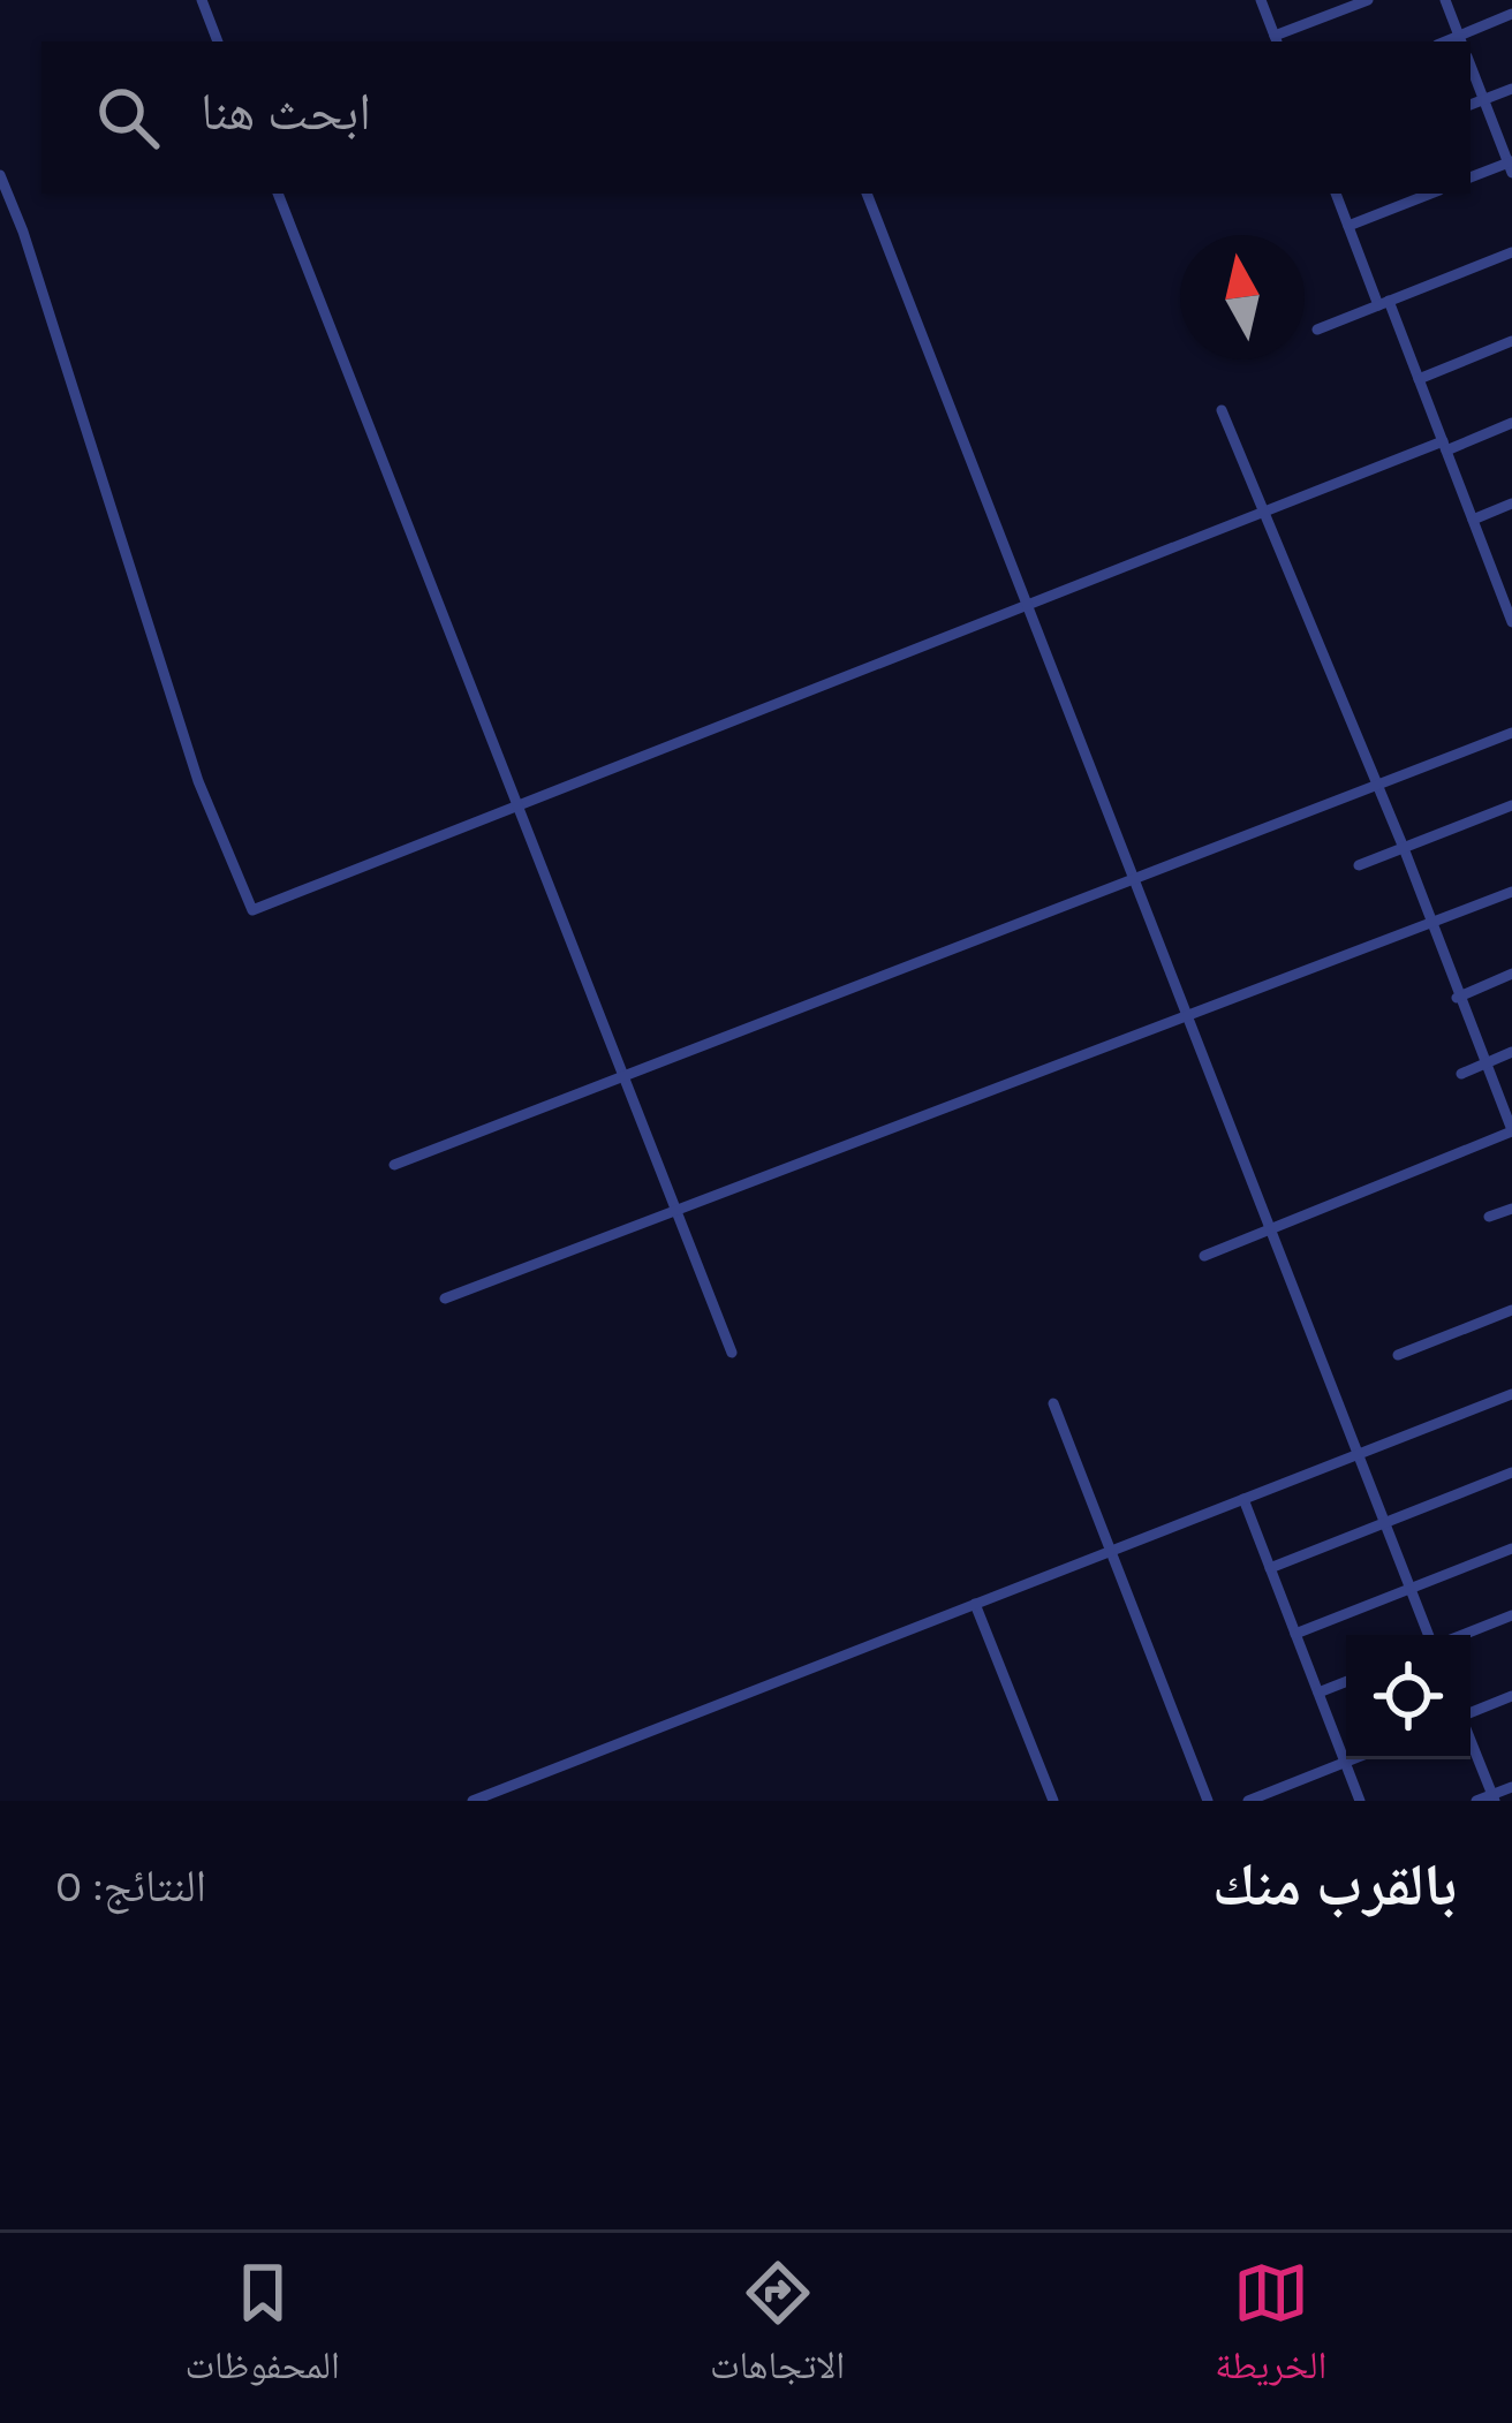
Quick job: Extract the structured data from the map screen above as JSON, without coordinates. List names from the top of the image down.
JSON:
{
  "north": "top",
  "page": {
    "search": "ابحث هنا",
    "heading": ["بالقرب منك", "النتائج: 0"],
    "nav": ["الخريطة", "الاتجاهات", "المحفوظات"]
  }
}
